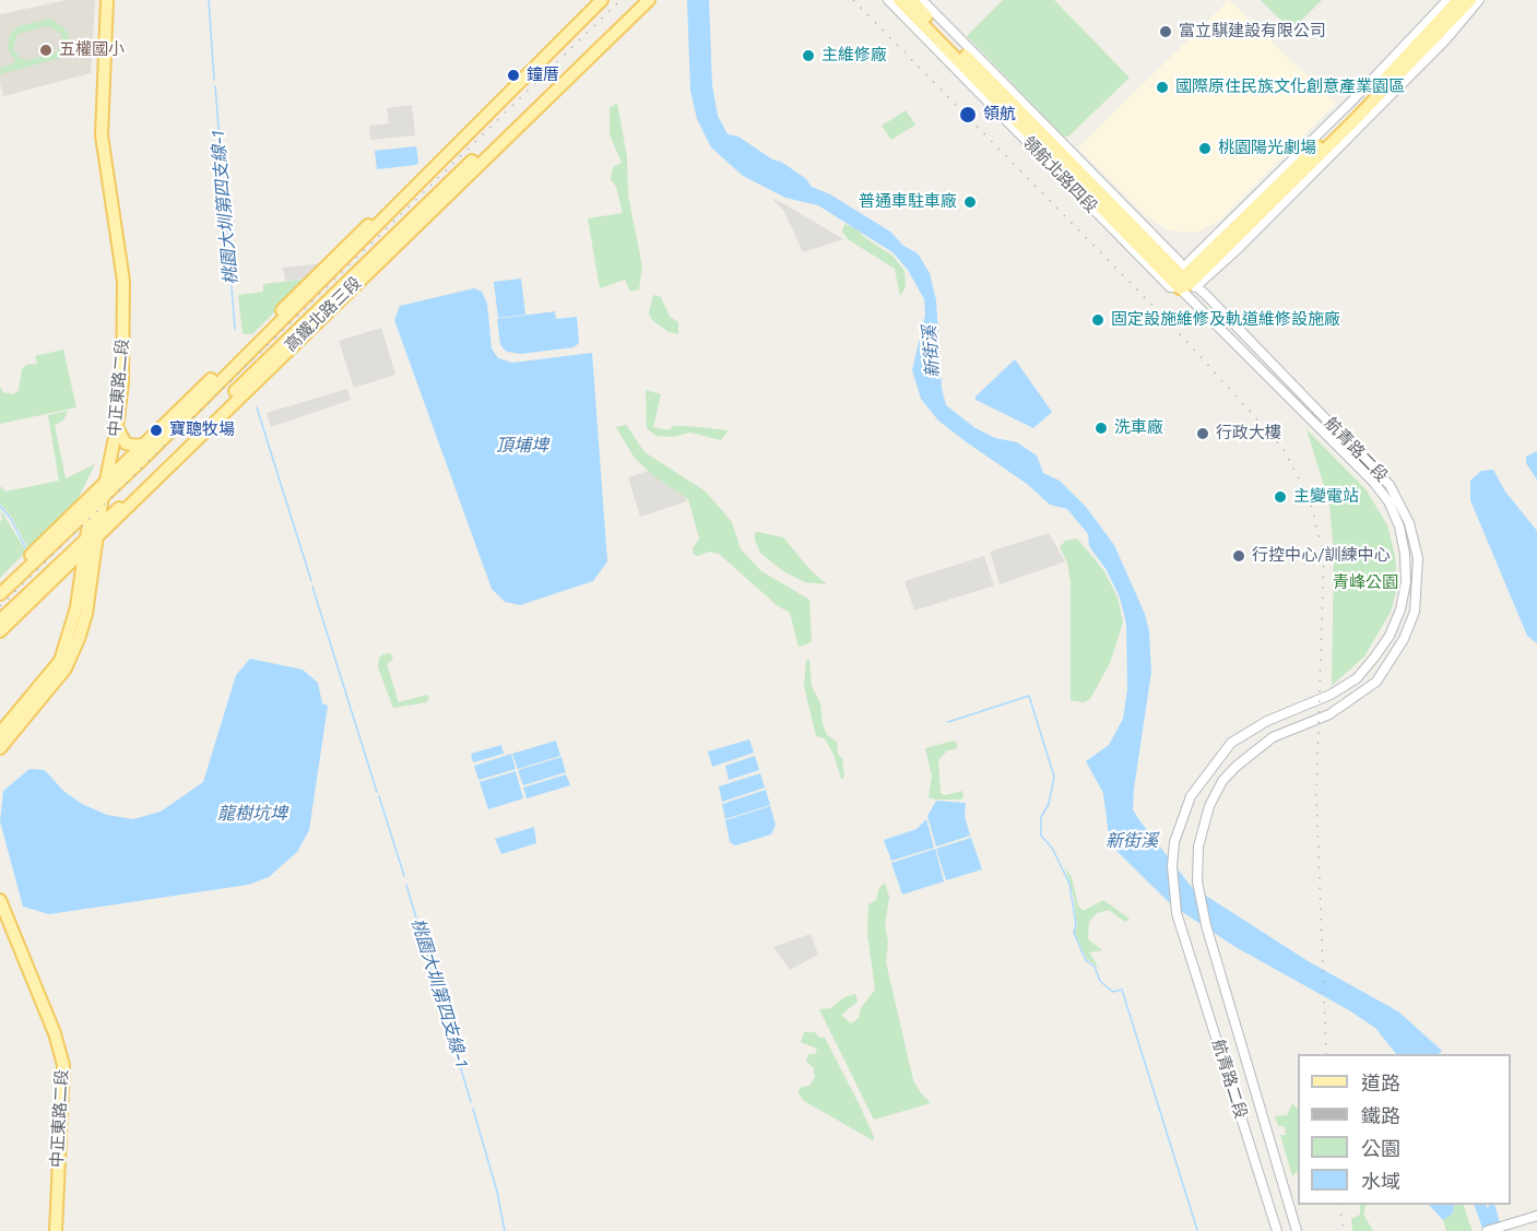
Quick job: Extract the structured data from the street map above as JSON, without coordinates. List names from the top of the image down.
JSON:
{
  "streets": {
    "main road": ["領航北路四段", "高鐵北路三段", "中正東路二段"],
    "street": ["航青路二段"]
  },
  "crossings": [
    ["領航北路四段", "航青路二段"],
    ["高鐵北路三段", "中正東路二段"]
  ],
  "water": [
    "桃園大圳第四支線-1",
    "新街溪",
    "頂埔埤",
    "龍樹坑埤"
  ],
  "parks": ["青峰公園"],
  "places": [
    "富立騏建設有限公司",
    "五權國小",
    "主維修廠",
    "鐘厝",
    "國際原住民族文化創意產業園區",
    "領航",
    "桃園陽光劇場",
    "普通車駐車廠",
    "固定設施維修及軌道維修設施廠",
    "洗車廠",
    "寶聰牧場",
    "行政大樓",
    "主變電站",
    "行控中心/訓練中心"
  ],
  "legend": [
    "道路",
    "鐵路",
    "公園",
    "水域"
  ]
}
